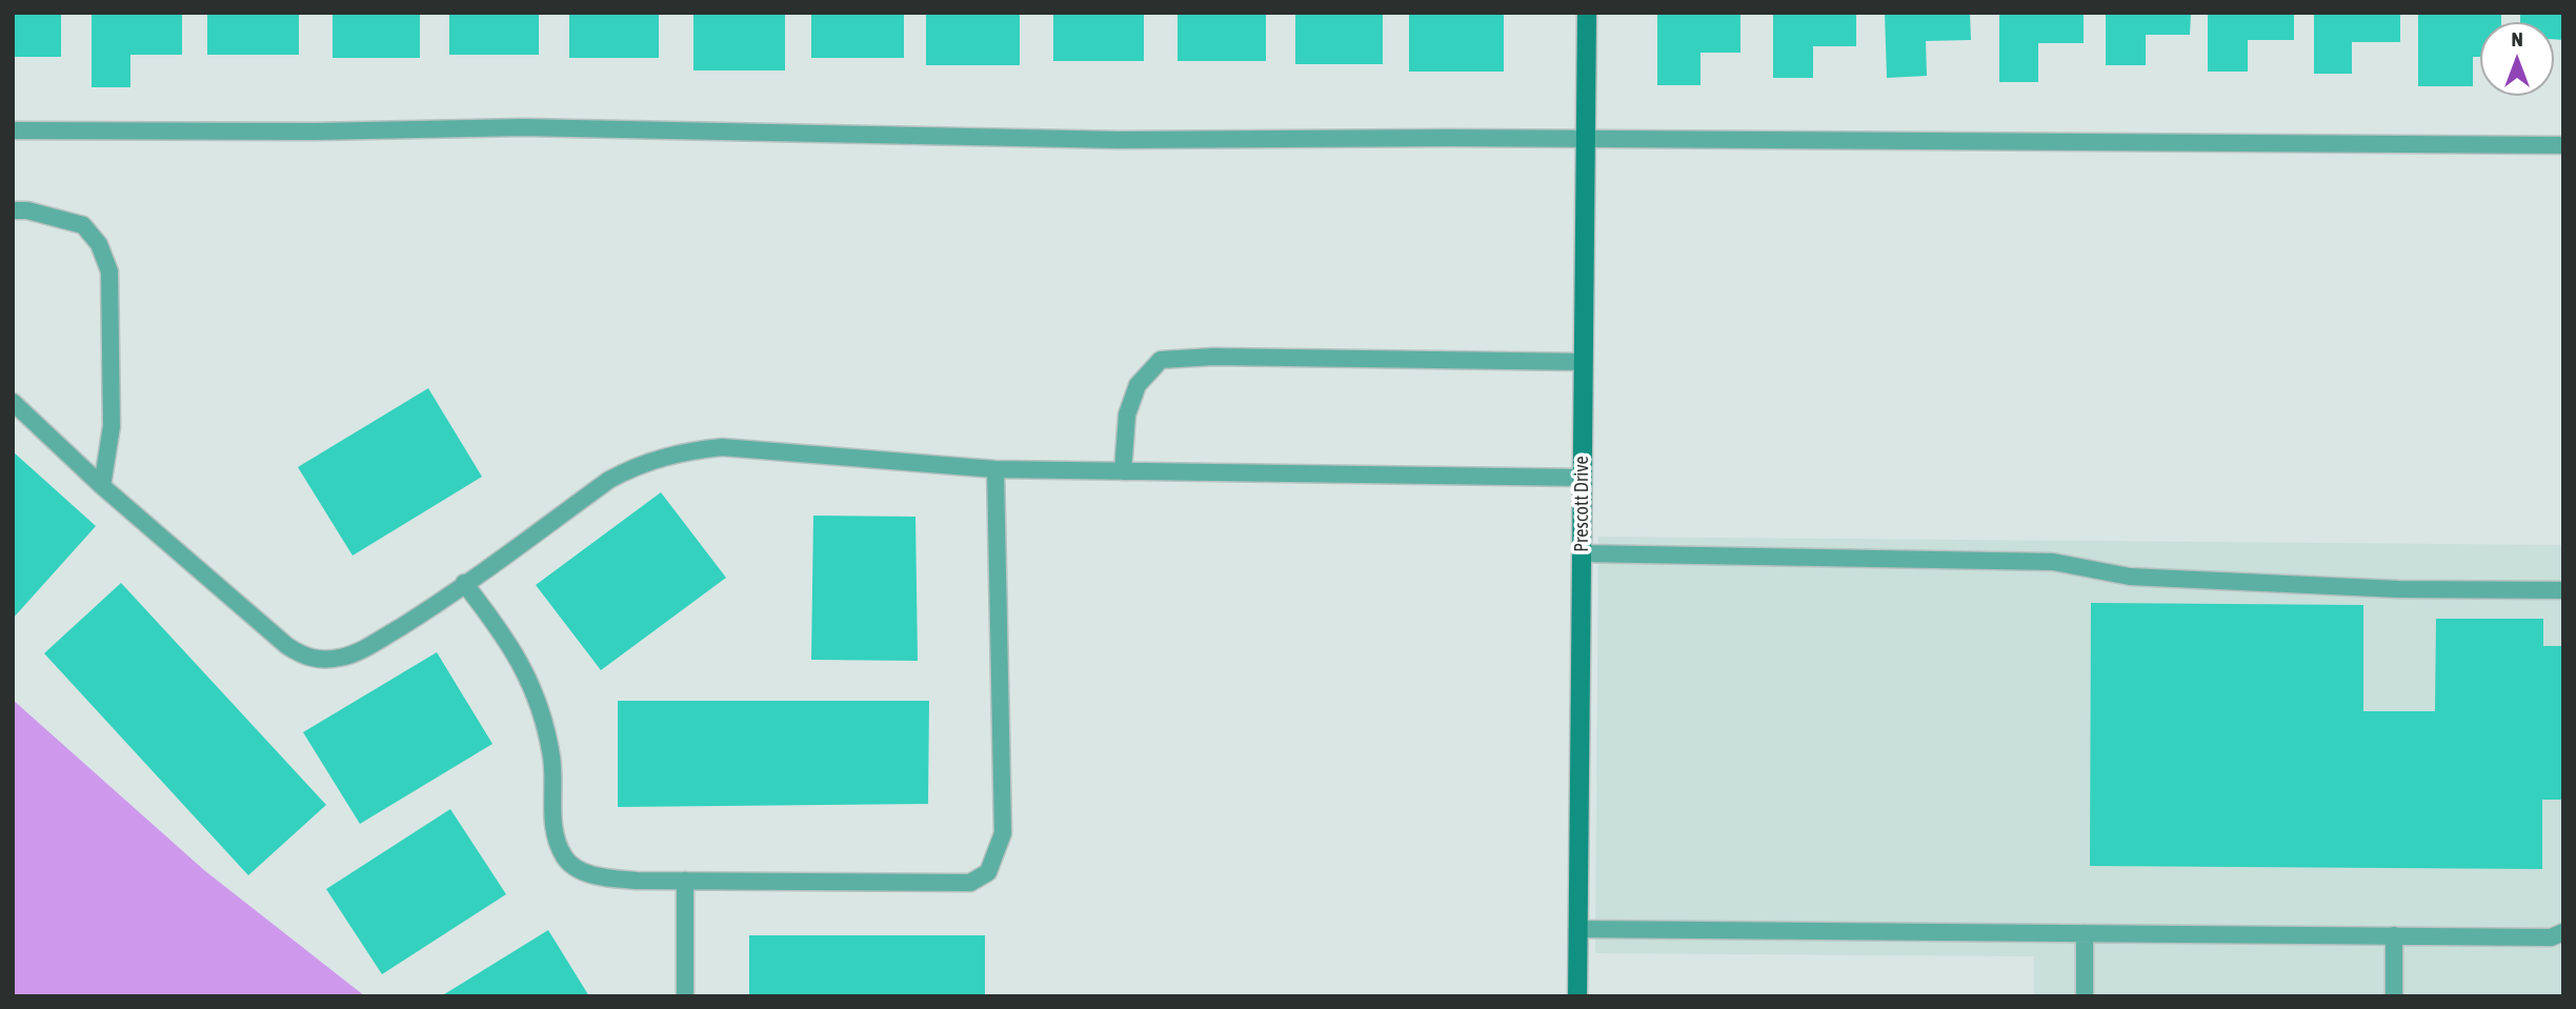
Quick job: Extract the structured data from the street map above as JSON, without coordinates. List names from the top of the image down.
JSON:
{
  "streets": {
    "street": ["Prescott Drive"]
  },
  "north": "top"
}
